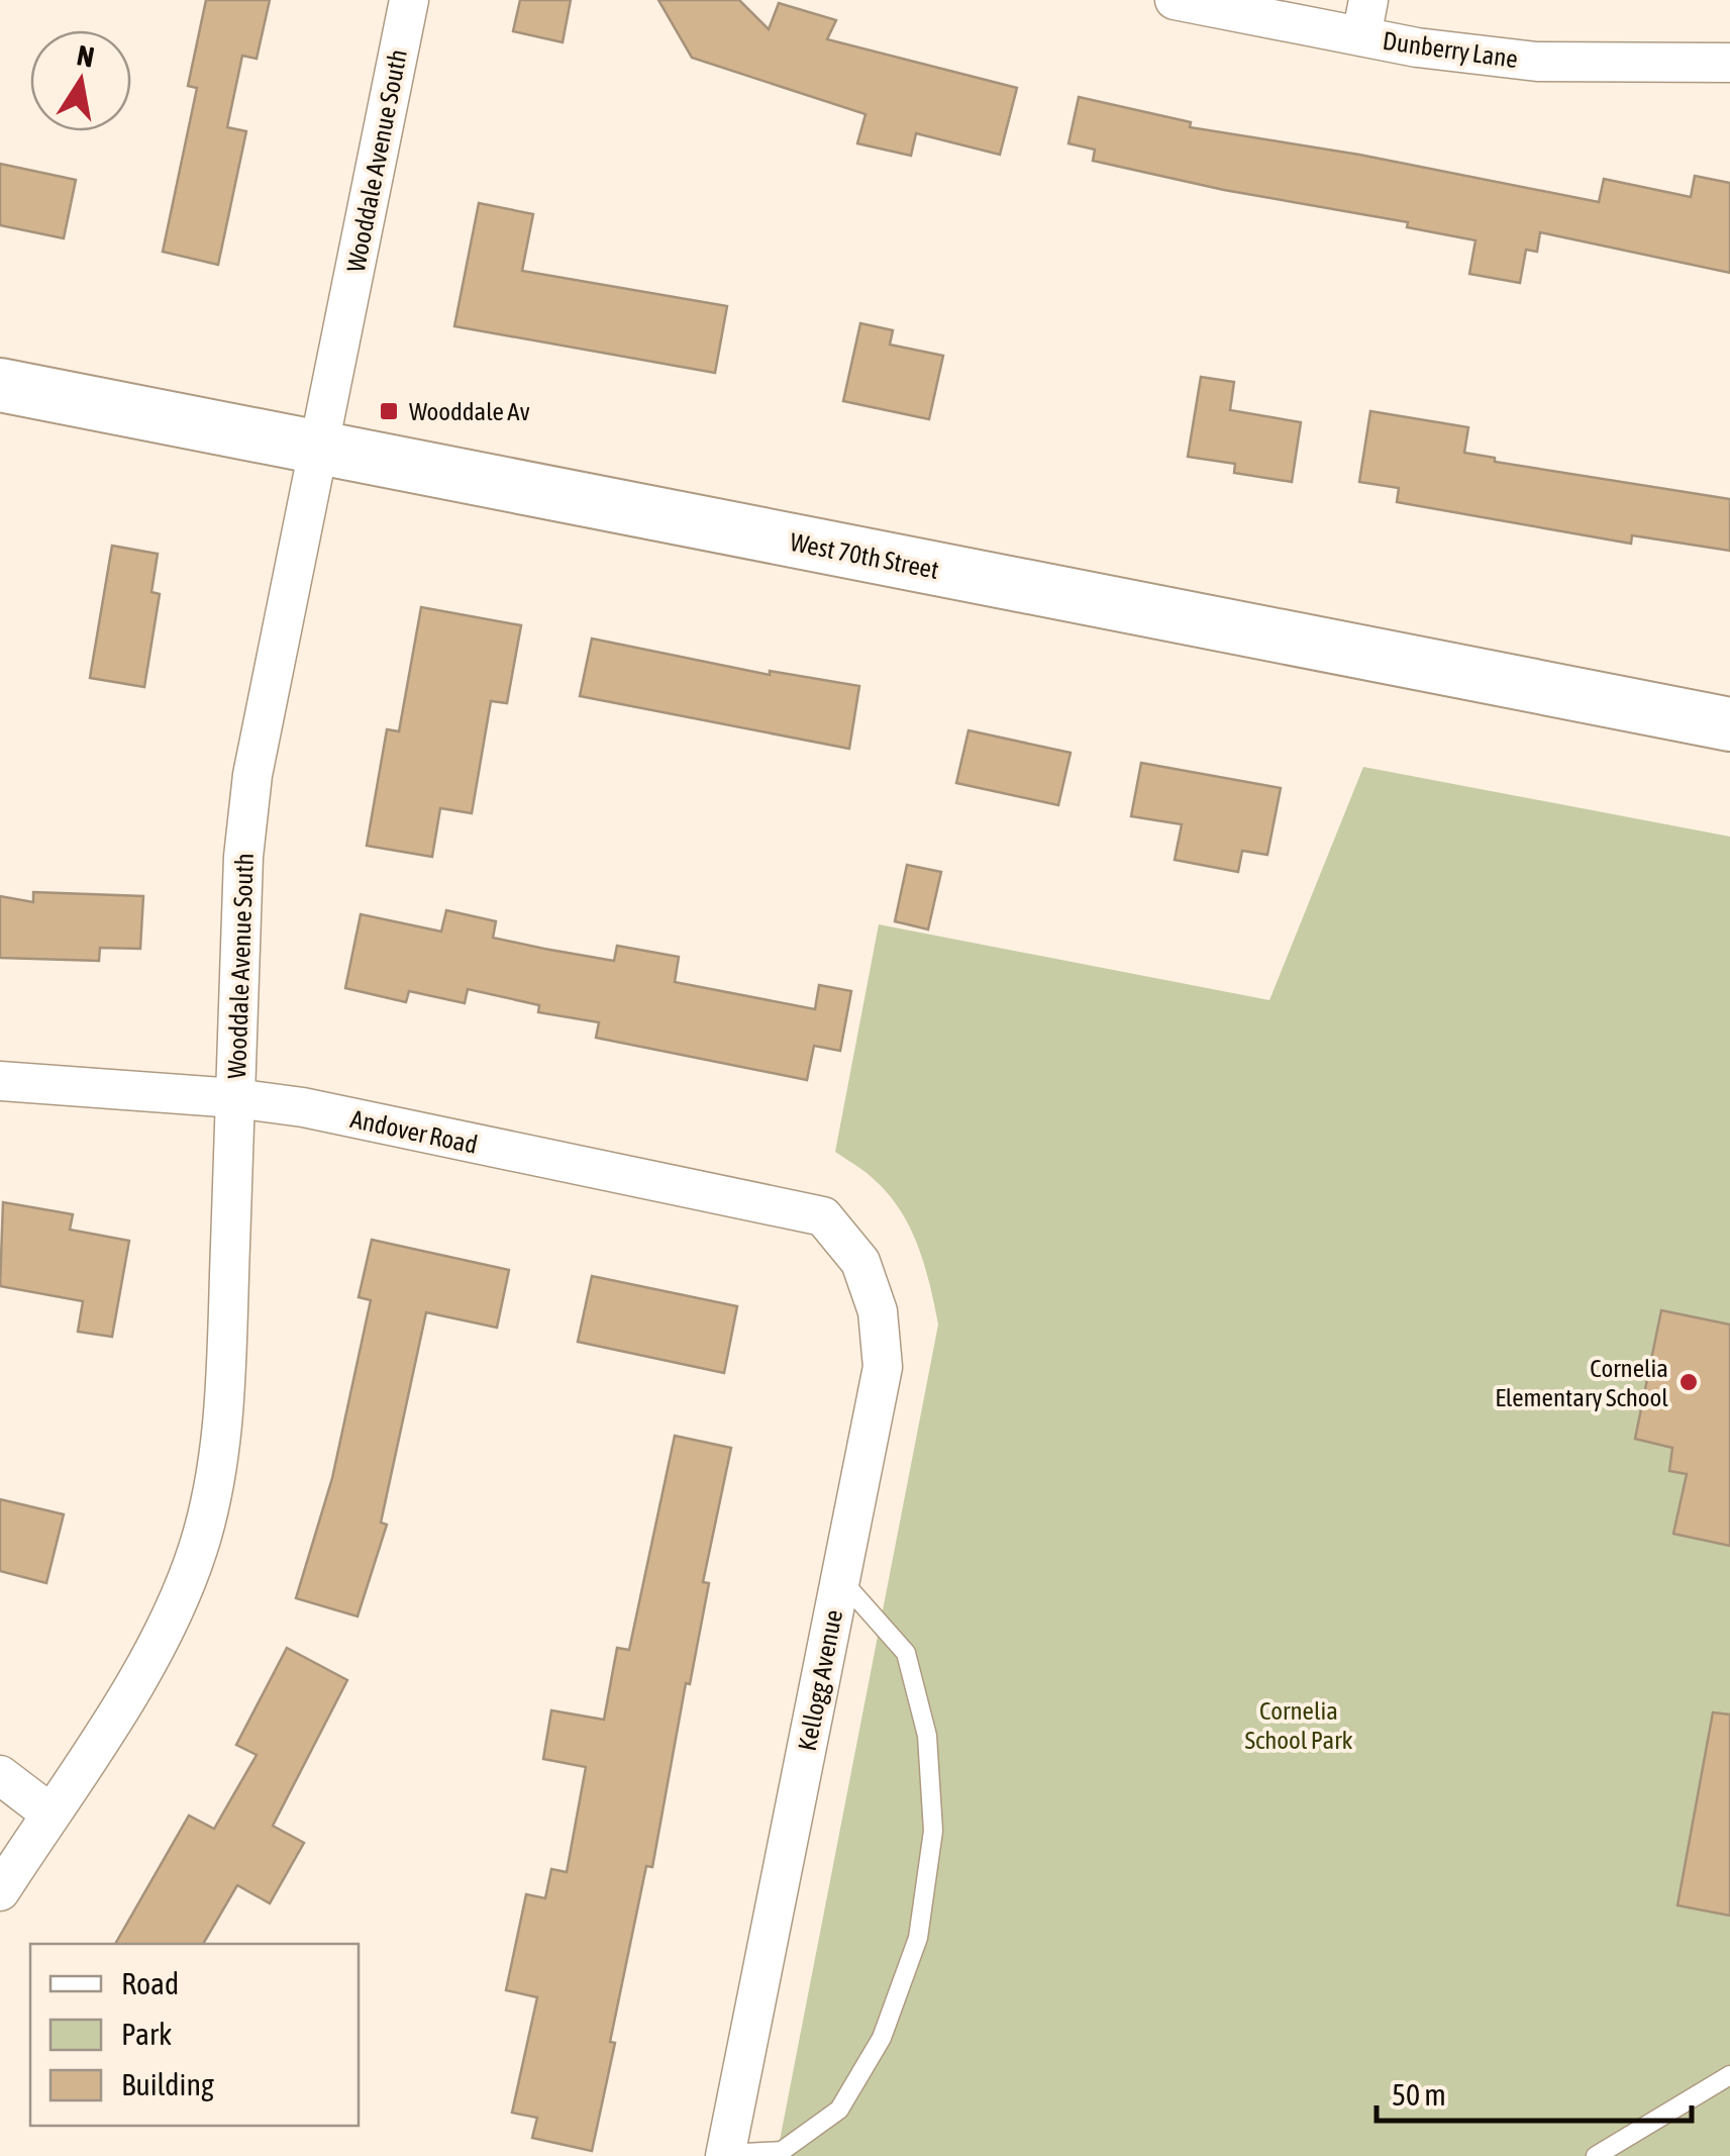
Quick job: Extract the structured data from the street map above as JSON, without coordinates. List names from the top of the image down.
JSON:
{
  "streets": {
    "street": [
      "Dunberry Lane",
      "Wooddale Avenue South",
      "West 70th Street",
      "Andover Road",
      "Kellogg Avenue"
    ]
  },
  "crossings": [
    ["Wooddale Avenue South", "West 70th Street"],
    ["Wooddale Avenue South", "Andover Road"],
    ["Andover Road", "Kellogg Avenue"]
  ],
  "parks": ["Cornelia School Park"],
  "places": {
    "transit": ["Wooddale Av"],
    "other": ["Cornelia Elementary School"]
  },
  "legend": ["Road", "Park", "Building"],
  "scale_bar": "50 m",
  "north": "top"
}
